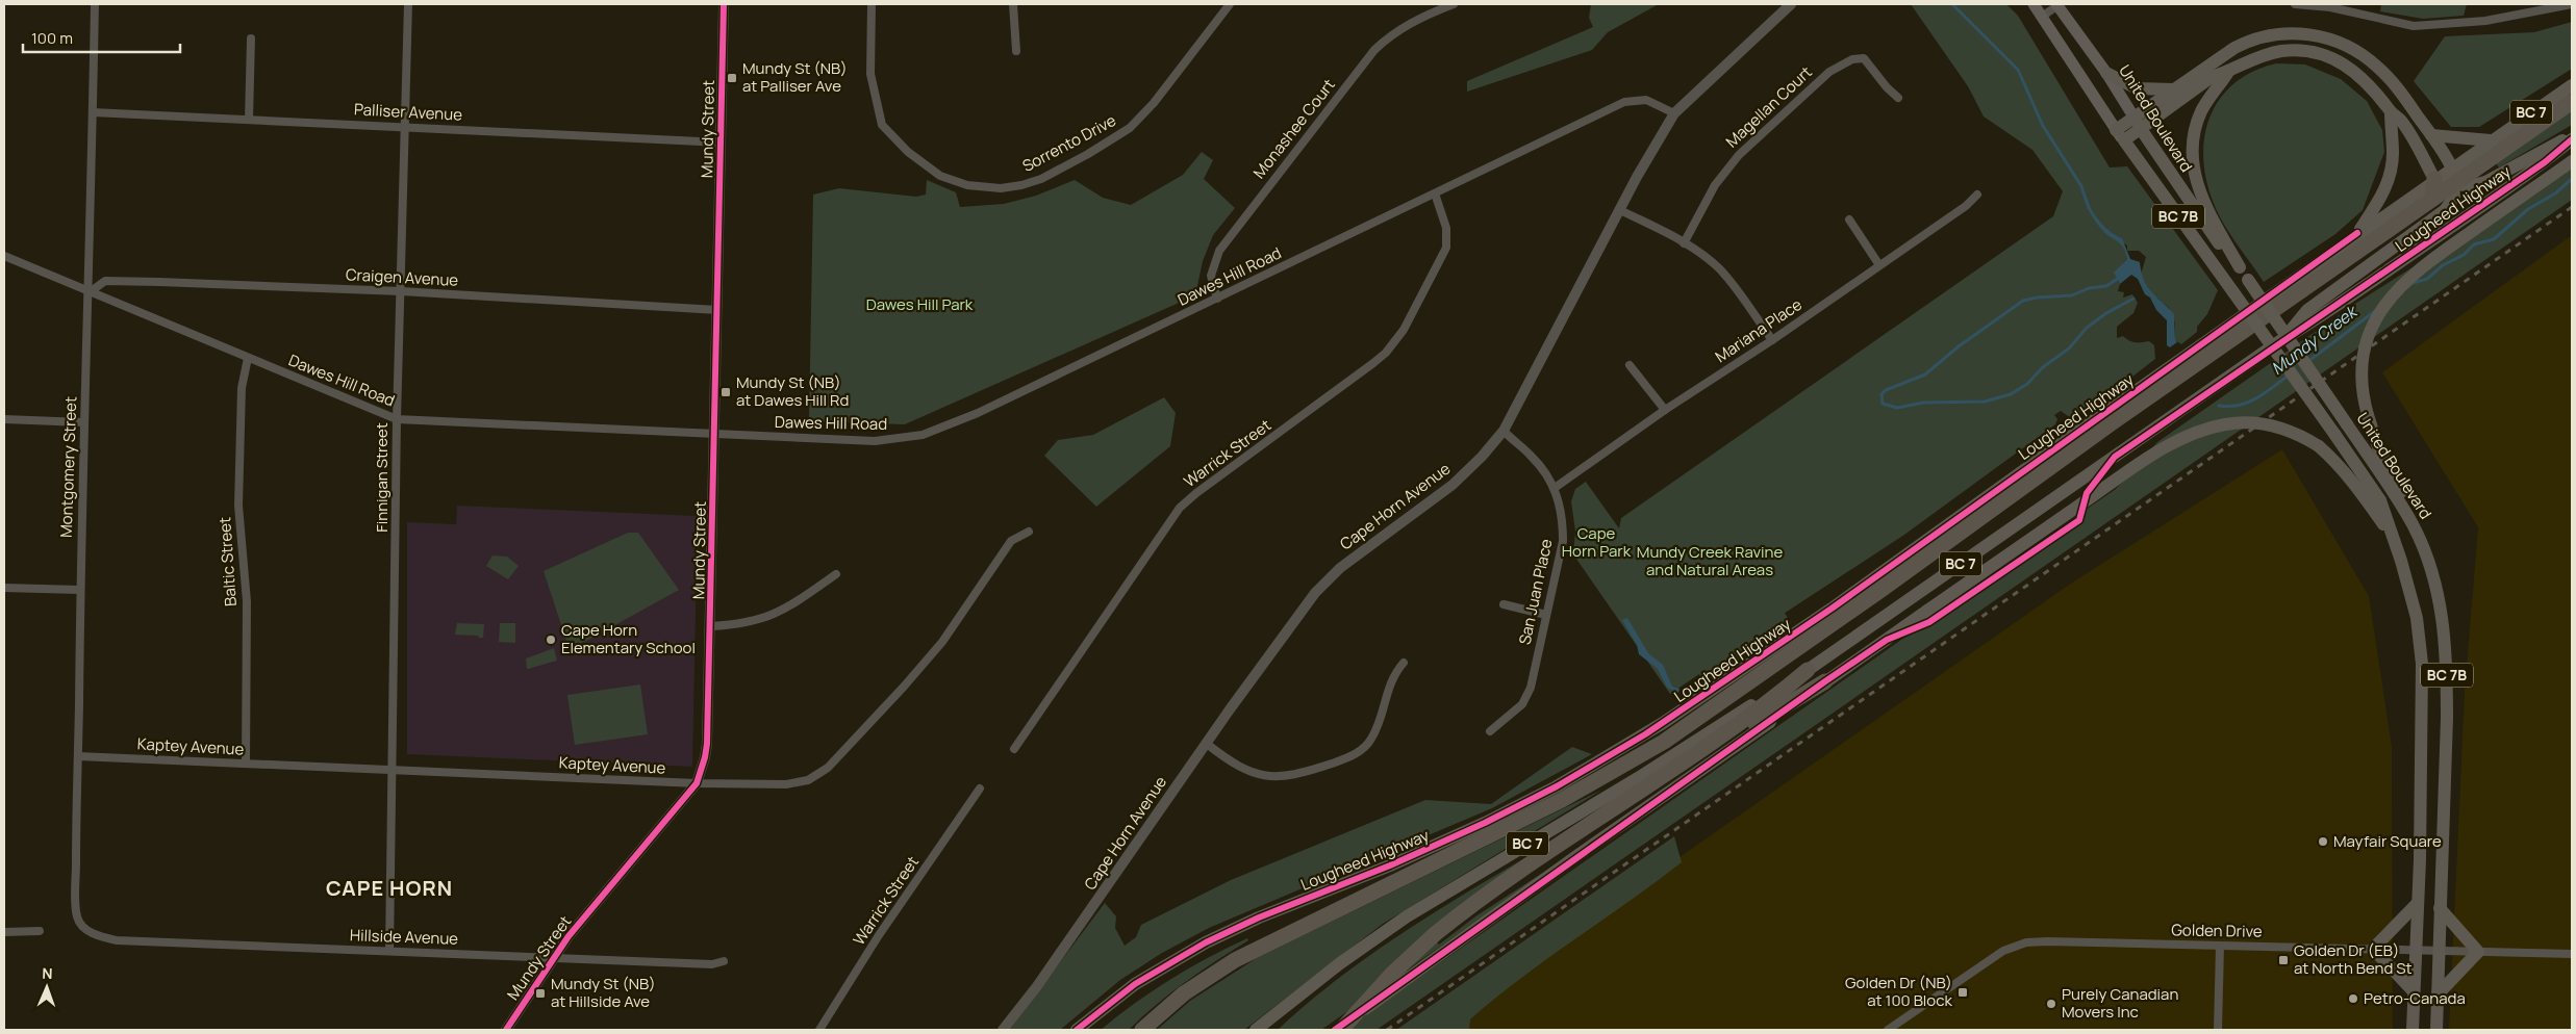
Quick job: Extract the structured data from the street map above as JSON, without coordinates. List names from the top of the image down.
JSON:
{
  "streets": {
    "main road": [
      "BC 7",
      "United Boulevard",
      "Lougheed Highway",
      "BC 7B"
    ],
    "street": [
      "Magellan Court",
      "Palliser Avenue",
      "Mundy Street",
      "Monashee Court",
      "Sorrento Drive",
      "Dawes Hill Road",
      "Craigen Avenue",
      "Mariana Place",
      "Warrick Street",
      "Montgomery Street",
      "Finnigan Street",
      "Cape Horn Avenue",
      "Baltic Street",
      "San Juan Place",
      "Kaptey Avenue",
      "Golden Drive",
      "Hillside Avenue"
    ]
  },
  "crossings": [
    ["Palliser Avenue", "Mundy Street"],
    ["Palliser Avenue", "Montgomery Street"],
    ["Palliser Avenue", "Finnigan Street"],
    ["United Boulevard", "Golden Drive"],
    ["Mundy Street", "Dawes Hill Road"],
    ["Mundy Street", "Craigen Avenue"],
    ["Mundy Street", "Kaptey Avenue"],
    ["Mundy Street", "Hillside Avenue"],
    ["Monashee Court", "Dawes Hill Road"],
    ["Dawes Hill Road", "Craigen Avenue"],
    ["Dawes Hill Road", "Warrick Street"],
    ["Dawes Hill Road", "Montgomery Street"],
    ["Dawes Hill Road", "Finnigan Street"],
    ["Dawes Hill Road", "Cape Horn Avenue"],
    ["Dawes Hill Road", "Baltic Street"],
    ["Craigen Avenue", "Montgomery Street"],
    ["Craigen Avenue", "Finnigan Street"],
    ["Mariana Place", "San Juan Place"],
    ["Montgomery Street", "Kaptey Avenue"],
    ["Montgomery Street", "Hillside Avenue"],
    ["Finnigan Street", "Kaptey Avenue"],
    ["Finnigan Street", "Hillside Avenue"],
    ["Cape Horn Avenue", "San Juan Place"],
    ["Baltic Street", "Kaptey Avenue"]
  ],
  "districts": ["CAPE HORN"],
  "water": ["Mundy Creek"],
  "parks": ["Dawes Hill Park", "Cape Horn Park", "Mundy Creek Ravine and Natural Areas"],
  "places": {
    "transit": [
      "Mundy St (NB) at Palliser Ave",
      "Mundy St (NB) at Dawes Hill Rd",
      "Golden Dr (EB) at North Bend St",
      "Golden Dr (NB) at 100 Block",
      "Mundy St (NB) at Hillside Ave"
    ],
    "other": [
      "Cape Horn Elementary School",
      "Mayfair Square",
      "Petro-Canada",
      "Purely Canadian Movers Inc"
    ]
  },
  "scale_bar": "100 m",
  "north": "top"
}
